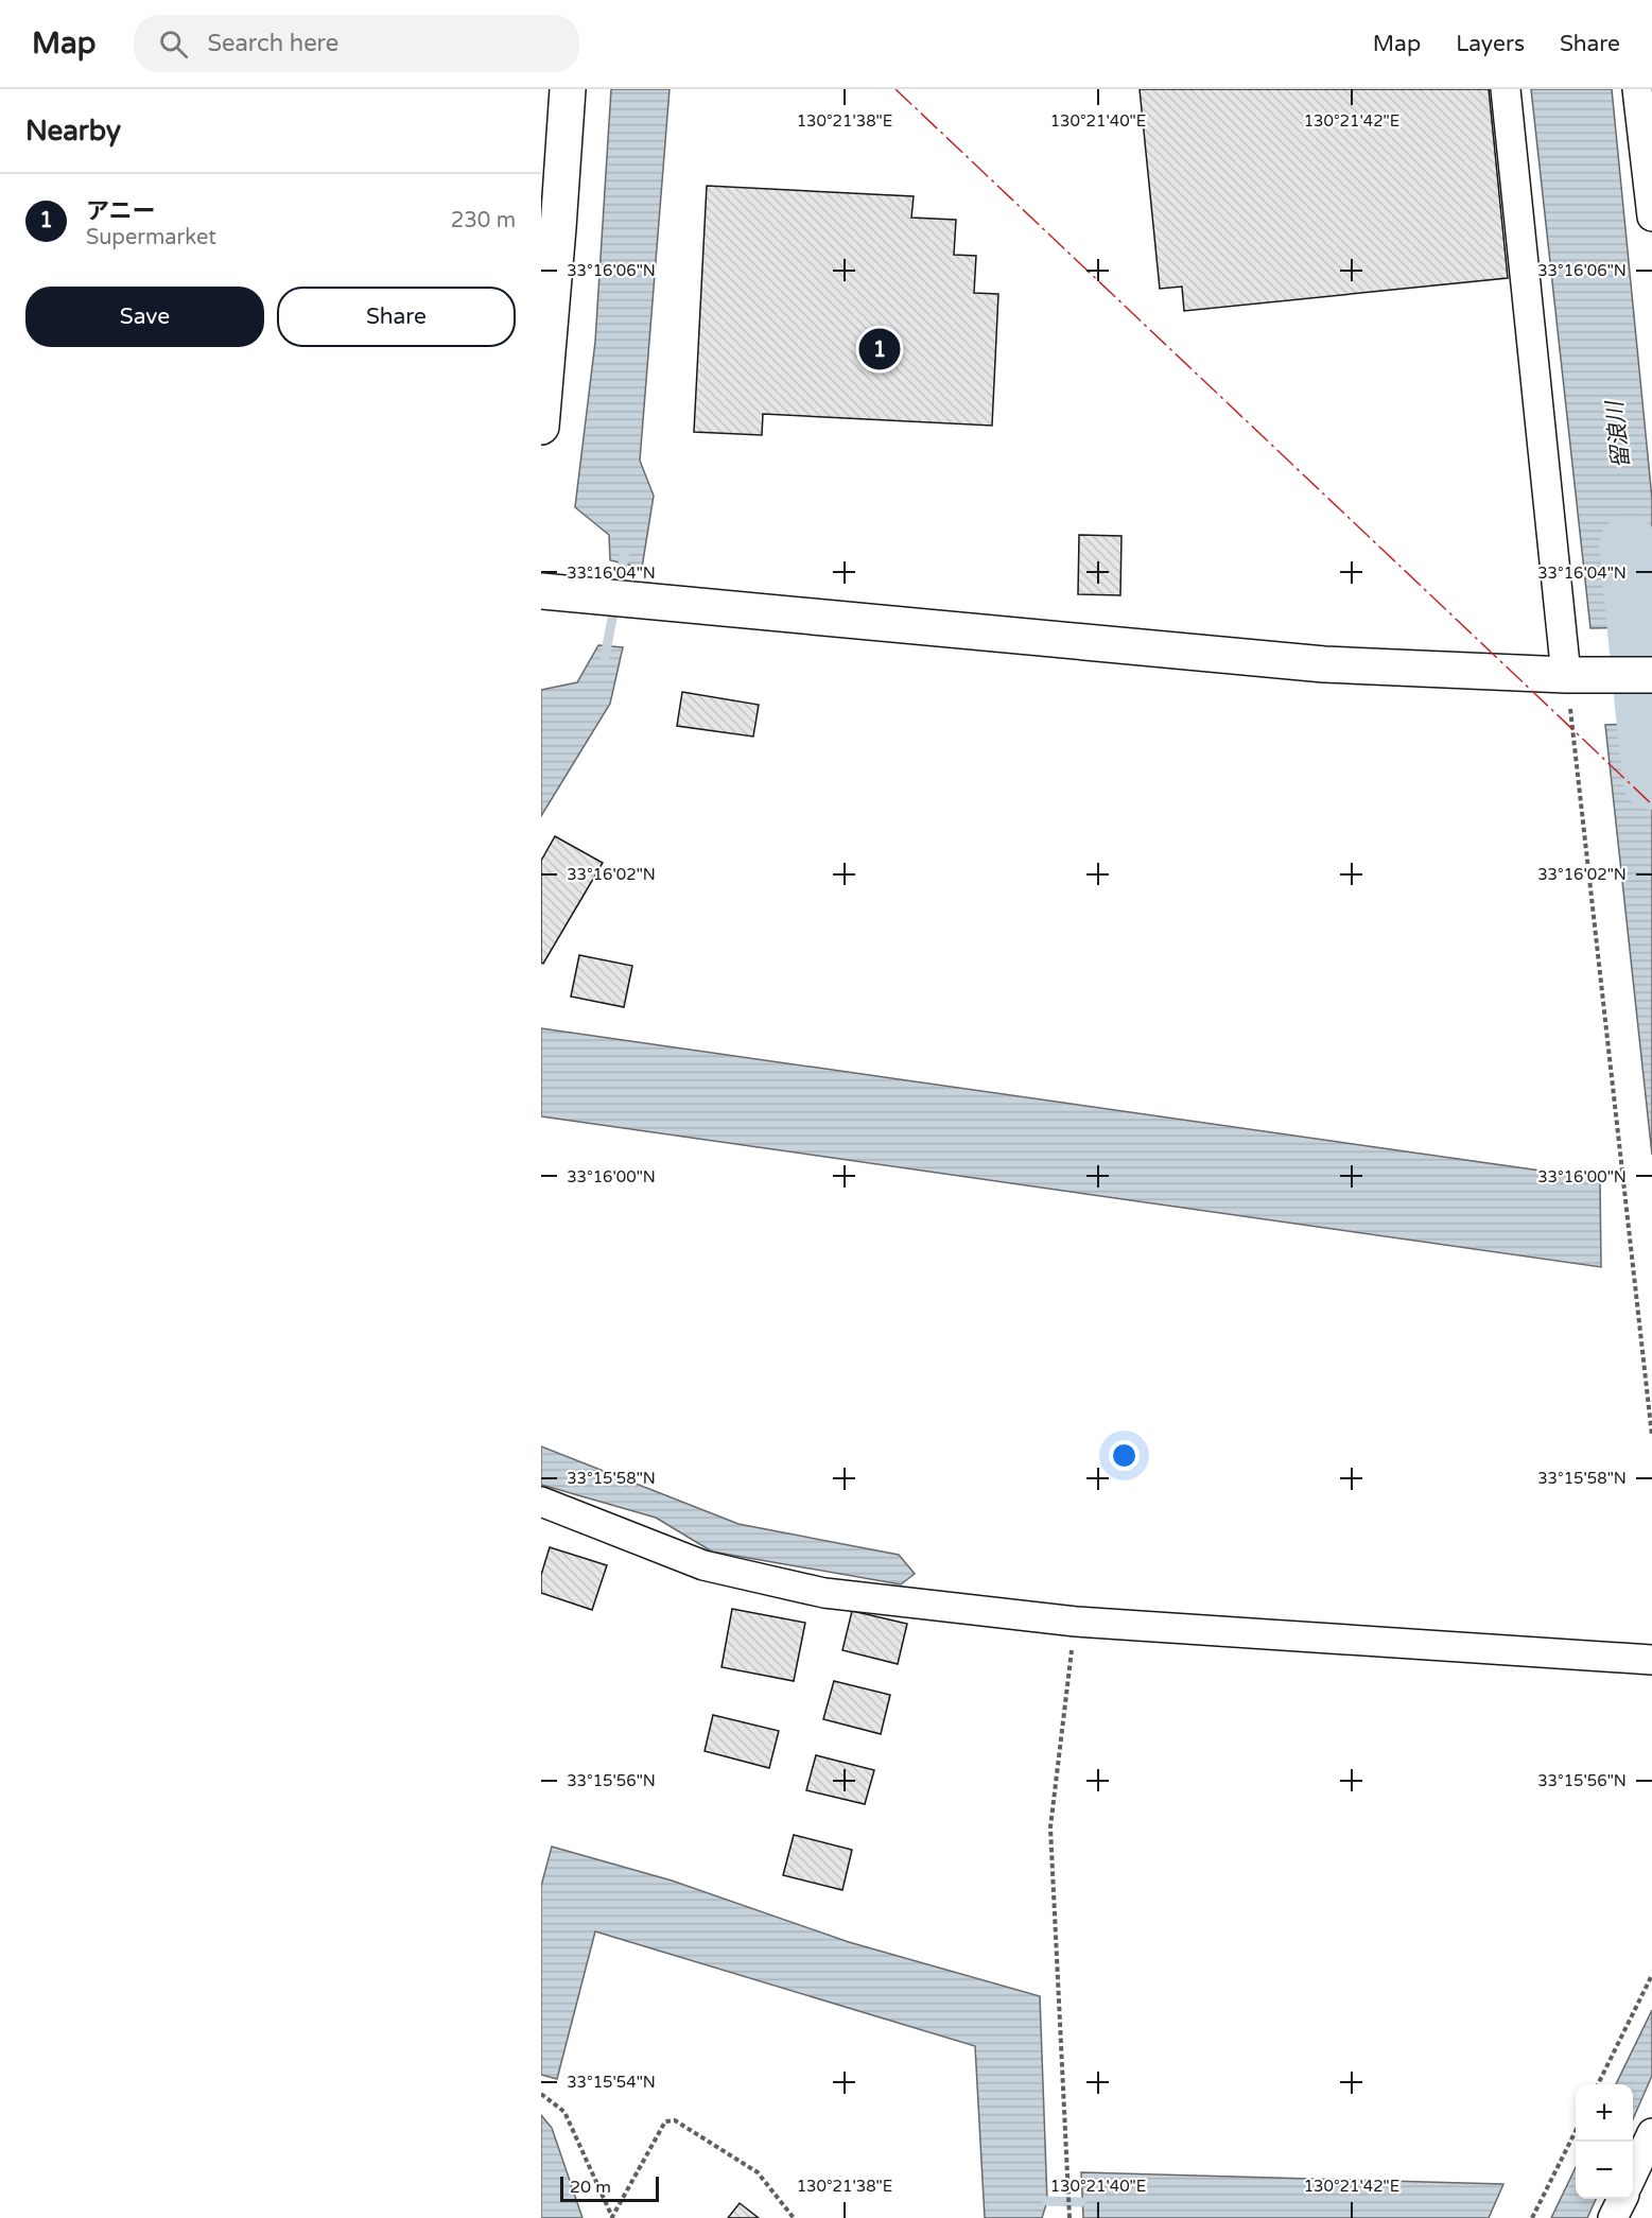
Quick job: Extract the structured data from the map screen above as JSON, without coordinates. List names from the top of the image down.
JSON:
{
  "water": ["留浪川"],
  "scale_bar": "20 m",
  "page": {
    "header": "Map",
    "search": "Search here",
    "nav": ["Map", "Layers", "Share"],
    "heading": "Nearby",
    "list": [
      {
        "mark": "1",
        "name": "アニー",
        "note": "Supermarket",
        "value": "230 m"
      }
    ],
    "buttons": ["Save", "Share"],
    "pins": "1",
    "map_buttons": ["+", "−"],
    "scale": "20 m"
  },
  "coordinates": [
    "130°21'38\"E",
    "130°21'40\"E",
    "130°21'42\"E",
    "33°16'06\"N",
    "33°16'04\"N",
    "33°16'02\"N",
    "33°16'00\"N",
    "33°15'58\"N",
    "33°15'56\"N",
    "33°15'54\"N"
  ]
}
